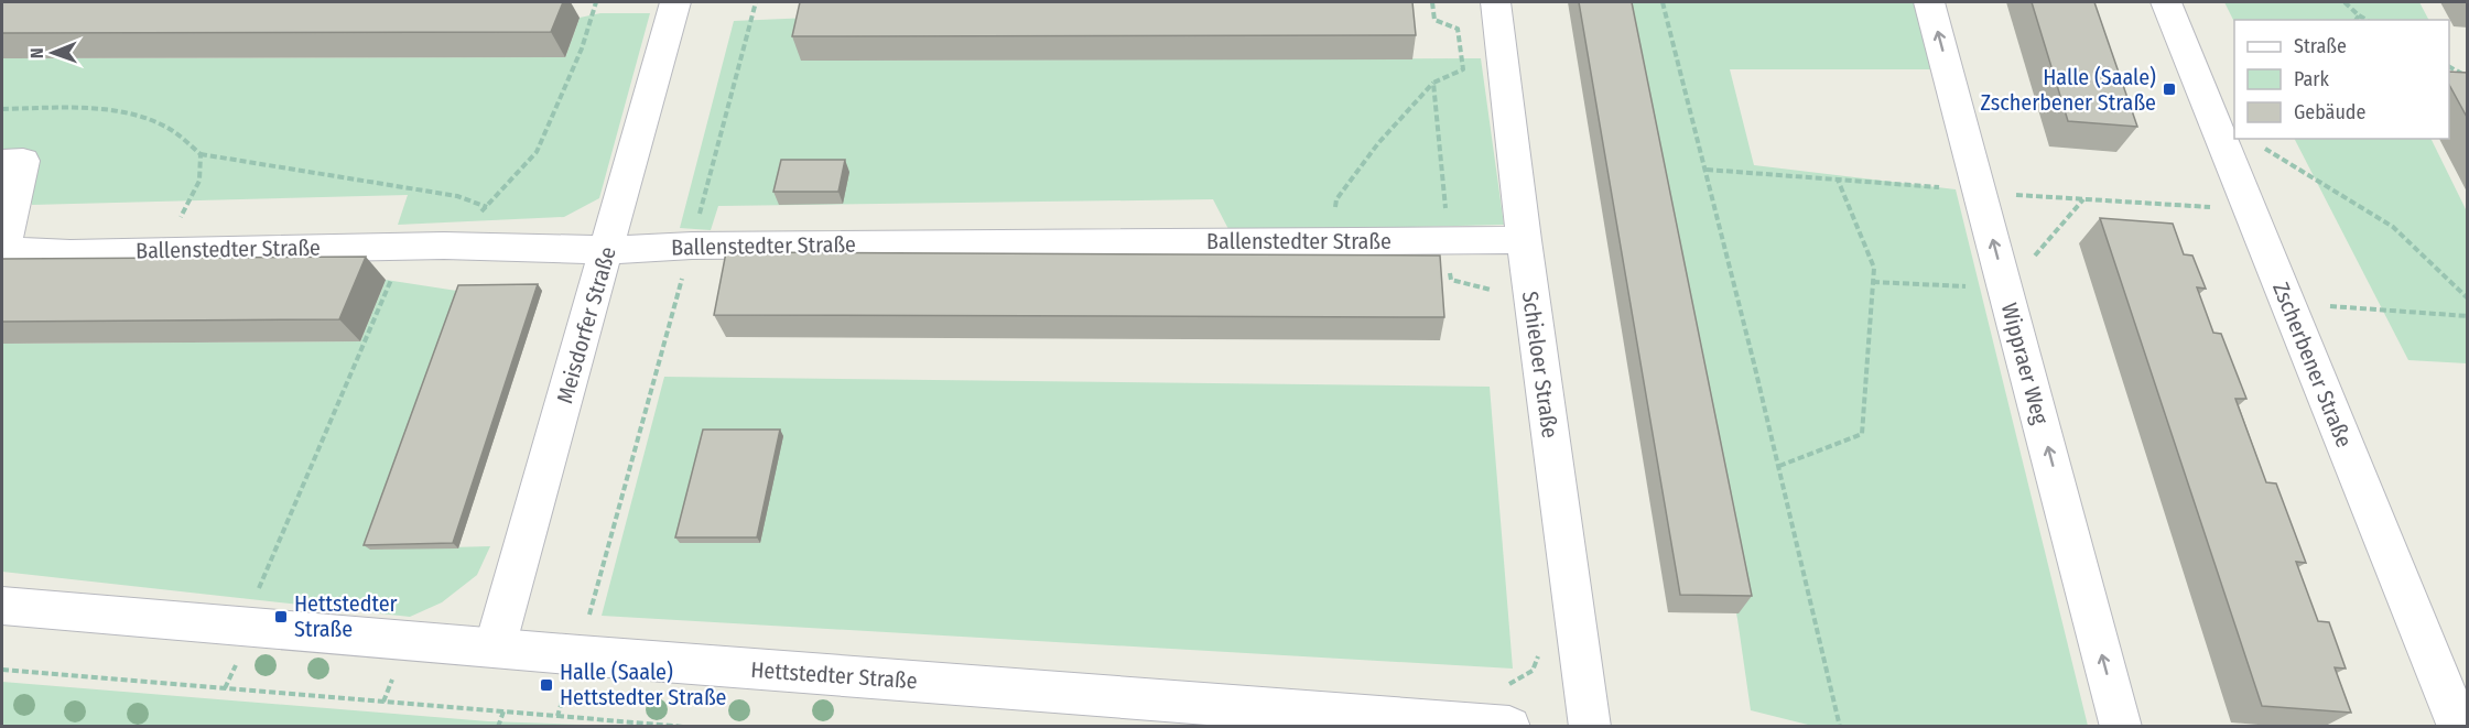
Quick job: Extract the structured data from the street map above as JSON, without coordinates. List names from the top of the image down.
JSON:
{
  "streets": {
    "street": [
      "Ballenstedter Straße",
      "Meisdorfer Straße",
      "Wippraer Weg",
      "Schieloer Straße",
      "Zscherbener Straße",
      "Hettstedter Straße"
    ]
  },
  "crossings": [
    ["Ballenstedter Straße", "Meisdorfer Straße"],
    ["Ballenstedter Straße", "Schieloer Straße"],
    ["Meisdorfer Straße", "Hettstedter Straße"]
  ],
  "one_way": ["Wippraer Weg"],
  "places": {
    "transit": ["Halle (Saale) Zscherbener Straße", "Hettstedter Straße", "Halle (Saale) Hettstedter Straße"]
  },
  "legend": ["Straße", "Park", "Gebäude"],
  "north": "left"
}
